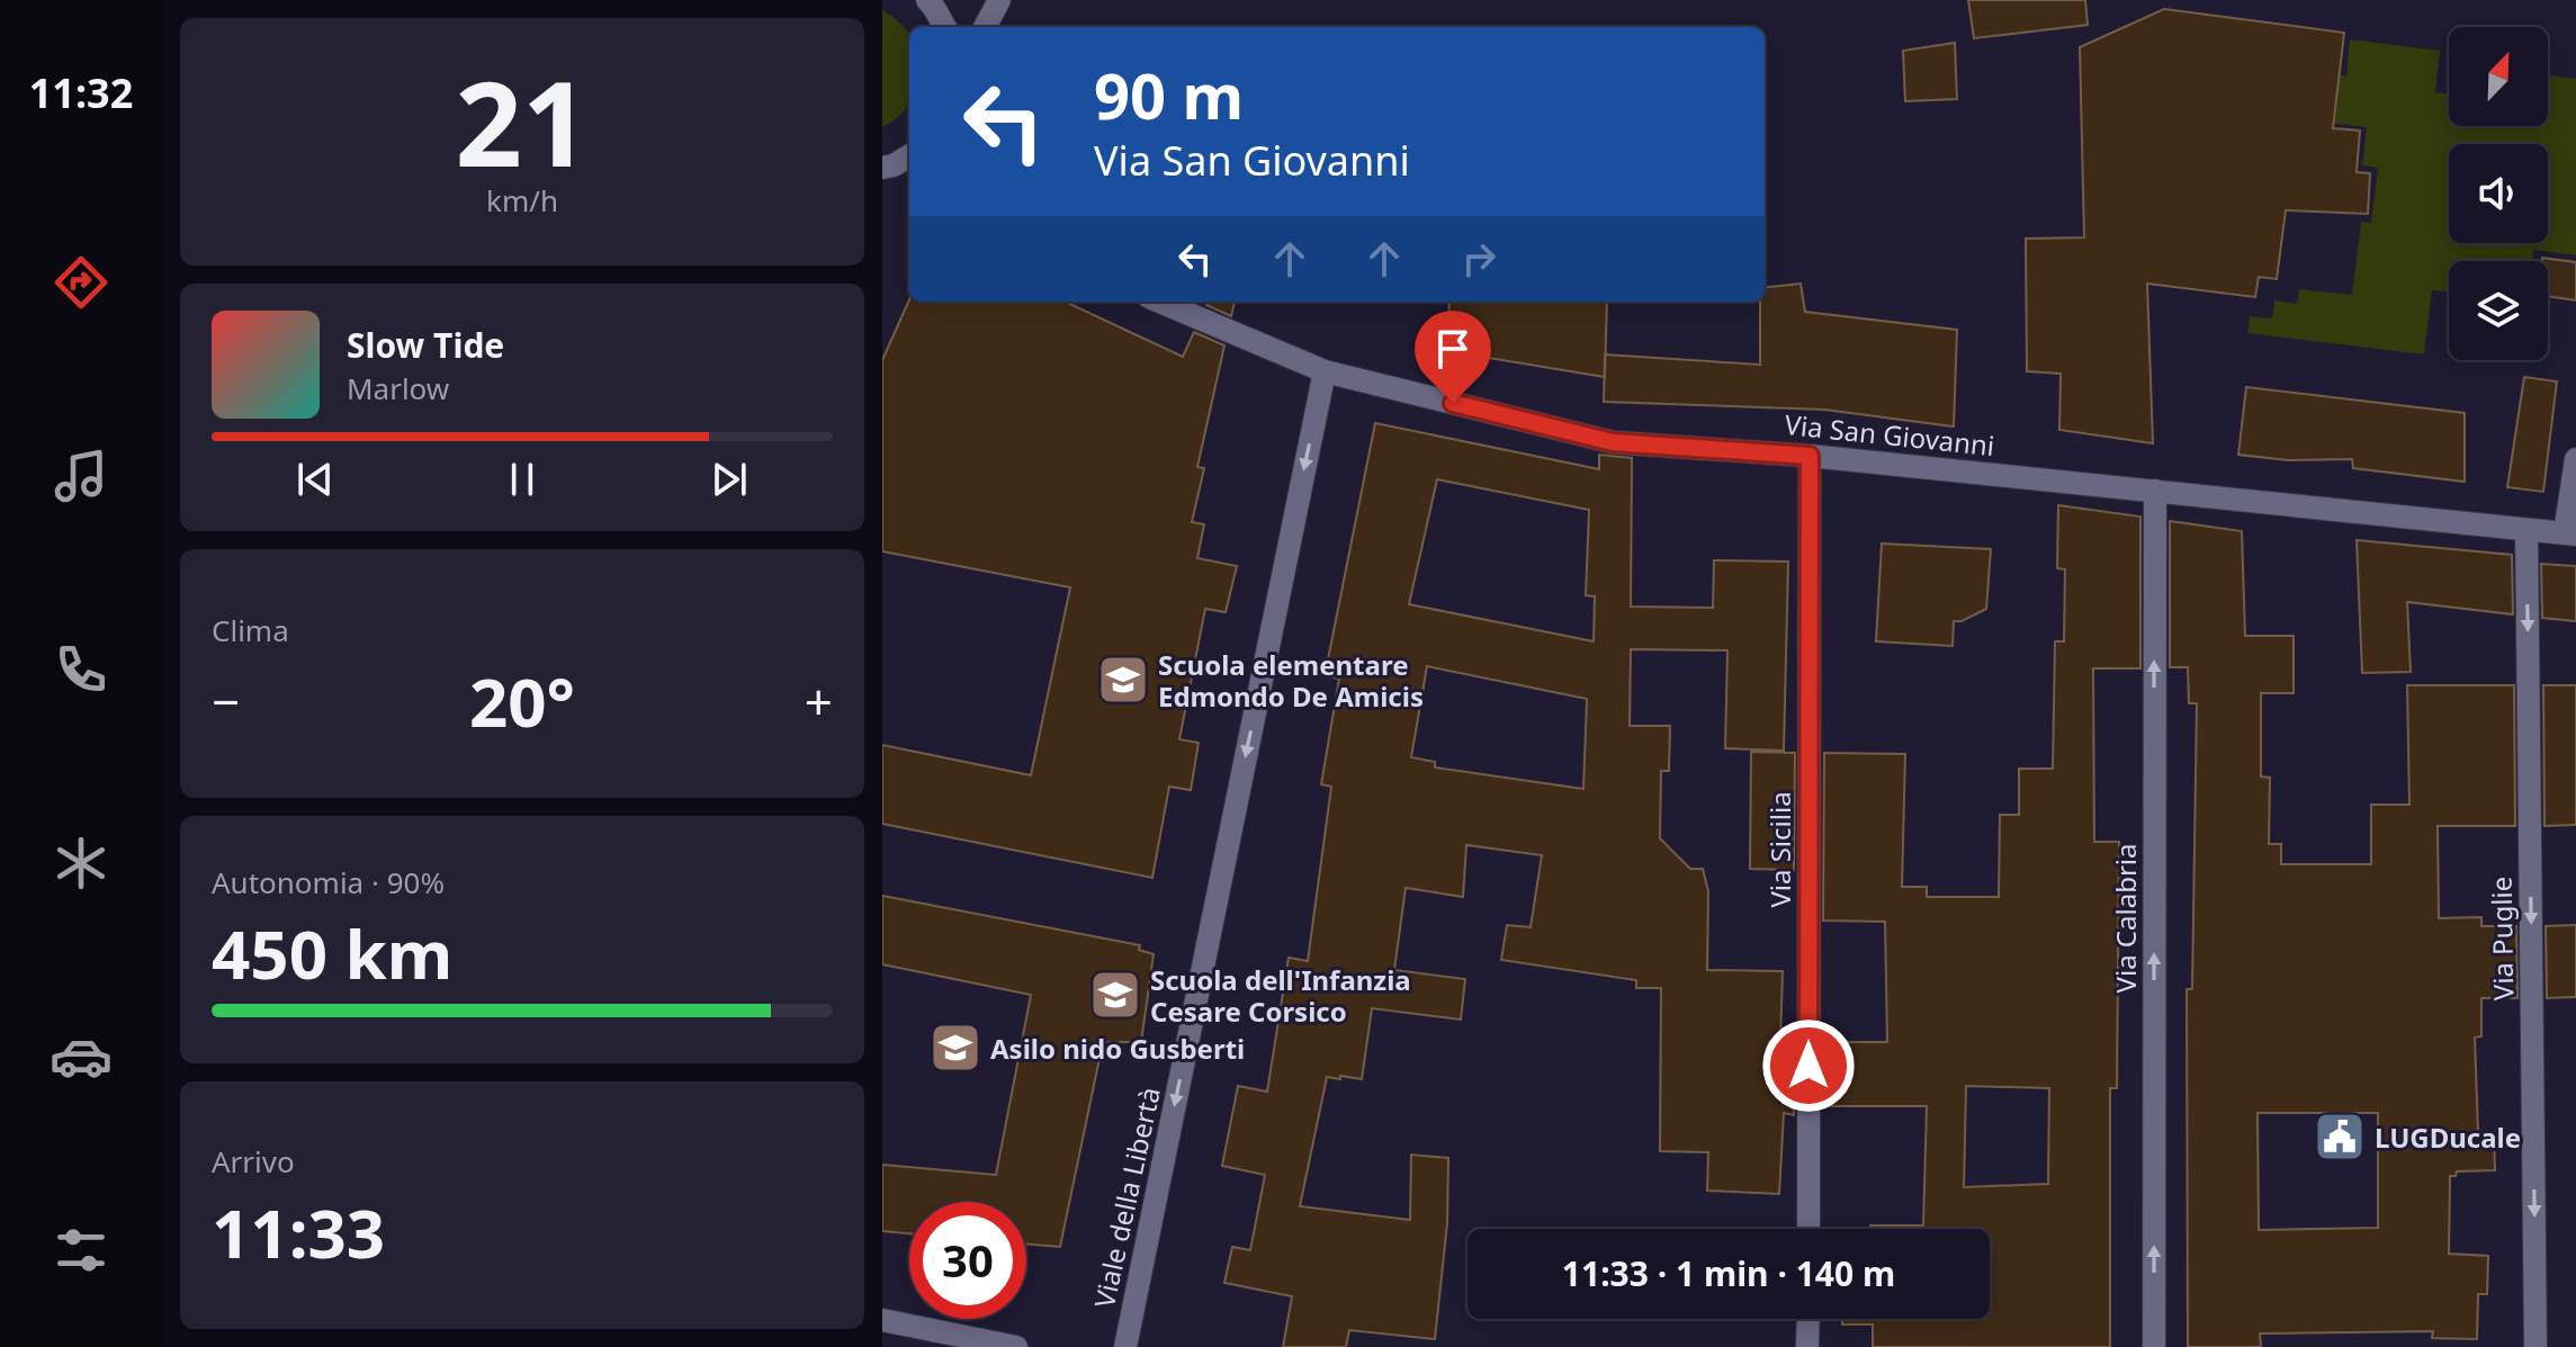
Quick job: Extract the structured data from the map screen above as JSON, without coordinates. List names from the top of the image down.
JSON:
{
  "streets": {
    "street": [
      "Via San Giovanni",
      "Via Sicilia",
      "Via Calabria",
      "Via Puglie",
      "Viale della Libertà"
    ]
  },
  "crossings": [
    ["Via San Giovanni", "Via Sicilia"],
    ["Via San Giovanni", "Via Calabria"],
    ["Via San Giovanni", "Via Puglie"],
    ["Via San Giovanni", "Viale della Libertà"]
  ],
  "one_way": ["Via Calabria", "Via Puglie", "Viale della Libertà"],
  "places": {
    "school or university": ["Scuola elementare Edmondo De Amicis", "Scuola dell'Infanzia Cesare Corsico", "Asilo nido Gusberti"],
    "public building": ["LUGDucale"]
  },
  "north": "top right",
  "page": {
    "tabs": "11:32",
    "tile": [
      ["21", "km/h"],
      "Clima",
      ["Autonomia · 90%", "450 km"],
      ["Arrivo", "11:33"]
    ],
    "turn": ["90 m", "Via San Giovanni"],
    "song": ["Slow Tide", "Marlow"],
    "heat": ["−", "20°", "+"],
    "limit": "30",
    "trip": "11:33 · 1 min · 140 m"
  }
}
